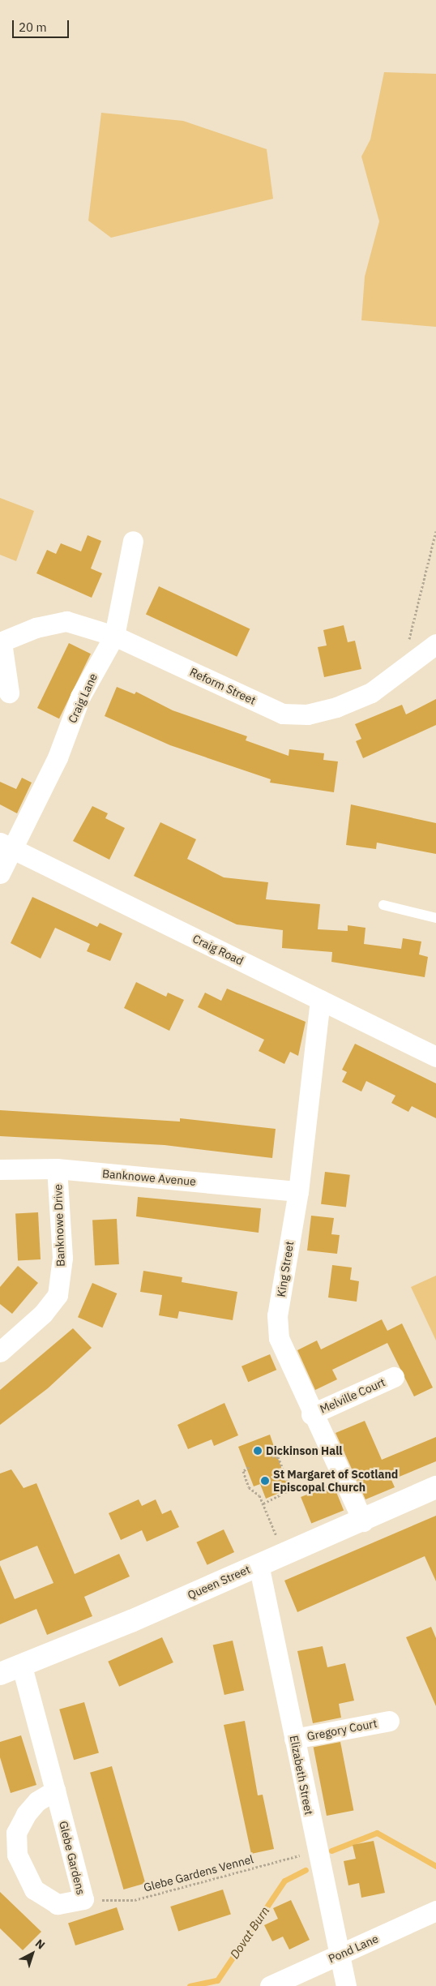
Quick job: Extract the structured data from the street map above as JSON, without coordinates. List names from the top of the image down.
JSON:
{
  "streets": {
    "main road": ["Queen Street"],
    "street": [
      "Reform Street",
      "Craig Lane",
      "Craig Road",
      "Banknowe Avenue",
      "Banknowe Drive",
      "King Street",
      "Melville Court",
      "Gregory Court",
      "Elizabeth Street",
      "Glebe Gardens",
      "Pond Lane"
    ],
    "path": ["Glebe Gardens Vennel"]
  },
  "crossings": [
    ["Reform Street", "Craig Lane"],
    ["Craig Lane", "Craig Road"],
    ["Craig Road", "King Street"],
    ["Banknowe Avenue", "Banknowe Drive"],
    ["Banknowe Avenue", "King Street"],
    ["King Street", "Melville Court"],
    ["King Street", "Queen Street"],
    ["Queen Street", "Elizabeth Street"],
    ["Queen Street", "Glebe Gardens"],
    ["Gregory Court", "Elizabeth Street"],
    ["Elizabeth Street", "Glebe Gardens Vennel"],
    ["Elizabeth Street", "Pond Lane"],
    ["Glebe Gardens", "Glebe Gardens Vennel"]
  ],
  "water": ["Dovat Burn"],
  "places": ["Dickinson Hall", "St Margaret of Scotland Episcopal Church"],
  "scale_bar": "20 m",
  "north": "top right"
}
